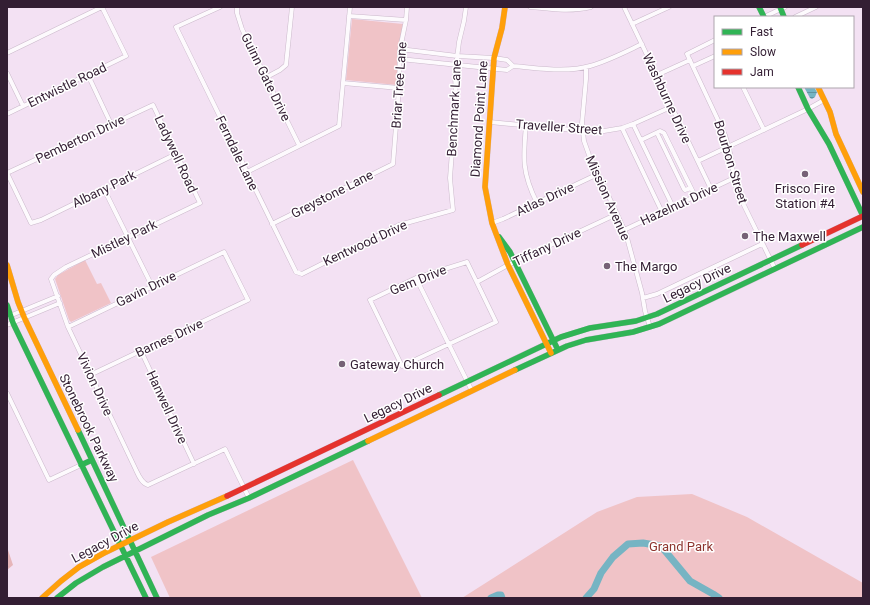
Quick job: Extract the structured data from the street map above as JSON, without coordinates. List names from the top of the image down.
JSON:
{
  "streets": {
    "main road": ["Diamond Point Lane", "Legacy Drive", "Stonebrook Parkway"],
    "street": [
      "Guinn Gate Drive",
      "Entwistle Road",
      "Briar Tree Lane",
      "Washburne Drive",
      "Benchmark Lane",
      "Traveller Street",
      "Pemberton Drive",
      "Ferndale Lane",
      "Ladywell Road",
      "Bourbon Street",
      "Albany Park",
      "Greystone Lane",
      "Mission Avenue",
      "Atlas Drive",
      "Hazelnut Drive",
      "Mistley Park",
      "Kentwood Drive",
      "Tiffany Drive",
      "Gem Drive",
      "Gavin Drive",
      "Barnes Drive",
      "Vivion Drive",
      "Hanwell Drive"
    ]
  },
  "crossings": [
    ["Briar Tree Lane", "Greystone Lane"],
    ["Washburne Drive", "Traveller Street"],
    ["Washburne Drive", "Hazelnut Drive"],
    ["Benchmark Lane", "Kentwood Drive"],
    ["Diamond Point Lane", "Traveller Street"],
    ["Diamond Point Lane", "Atlas Drive"],
    ["Diamond Point Lane", "Tiffany Drive"],
    ["Diamond Point Lane", "Legacy Drive"],
    ["Traveller Street", "Mission Avenue"],
    ["Pemberton Drive", "Ladywell Road"],
    ["Pemberton Drive", "Albany Park"],
    ["Ferndale Lane", "Greystone Lane"],
    ["Ferndale Lane", "Kentwood Drive"],
    ["Ladywell Road", "Albany Park"],
    ["Ladywell Road", "Mistley Park"],
    ["Bourbon Street", "Hazelnut Drive"],
    ["Bourbon Street", "Legacy Drive"],
    ["Mission Avenue", "Atlas Drive"],
    ["Mission Avenue", "Hazelnut Drive"],
    ["Mission Avenue", "Tiffany Drive"],
    ["Mission Avenue", "Legacy Drive"],
    ["Mistley Park", "Vivion Drive"],
    ["Tiffany Drive", "Gem Drive"],
    ["Legacy Drive", "Stonebrook Parkway"],
    ["Gavin Drive", "Barnes Drive"],
    ["Gavin Drive", "Vivion Drive"],
    ["Barnes Drive", "Vivion Drive"],
    ["Barnes Drive", "Hanwell Drive"],
    ["Vivion Drive", "Hanwell Drive"]
  ],
  "parks": ["Grand Park"],
  "places": [
    "Frisco Fire Station #4",
    "The Maxwell",
    "The Margo",
    "Gateway Church"
  ],
  "legend": ["Fast", "Slow", "Jam"]
}
